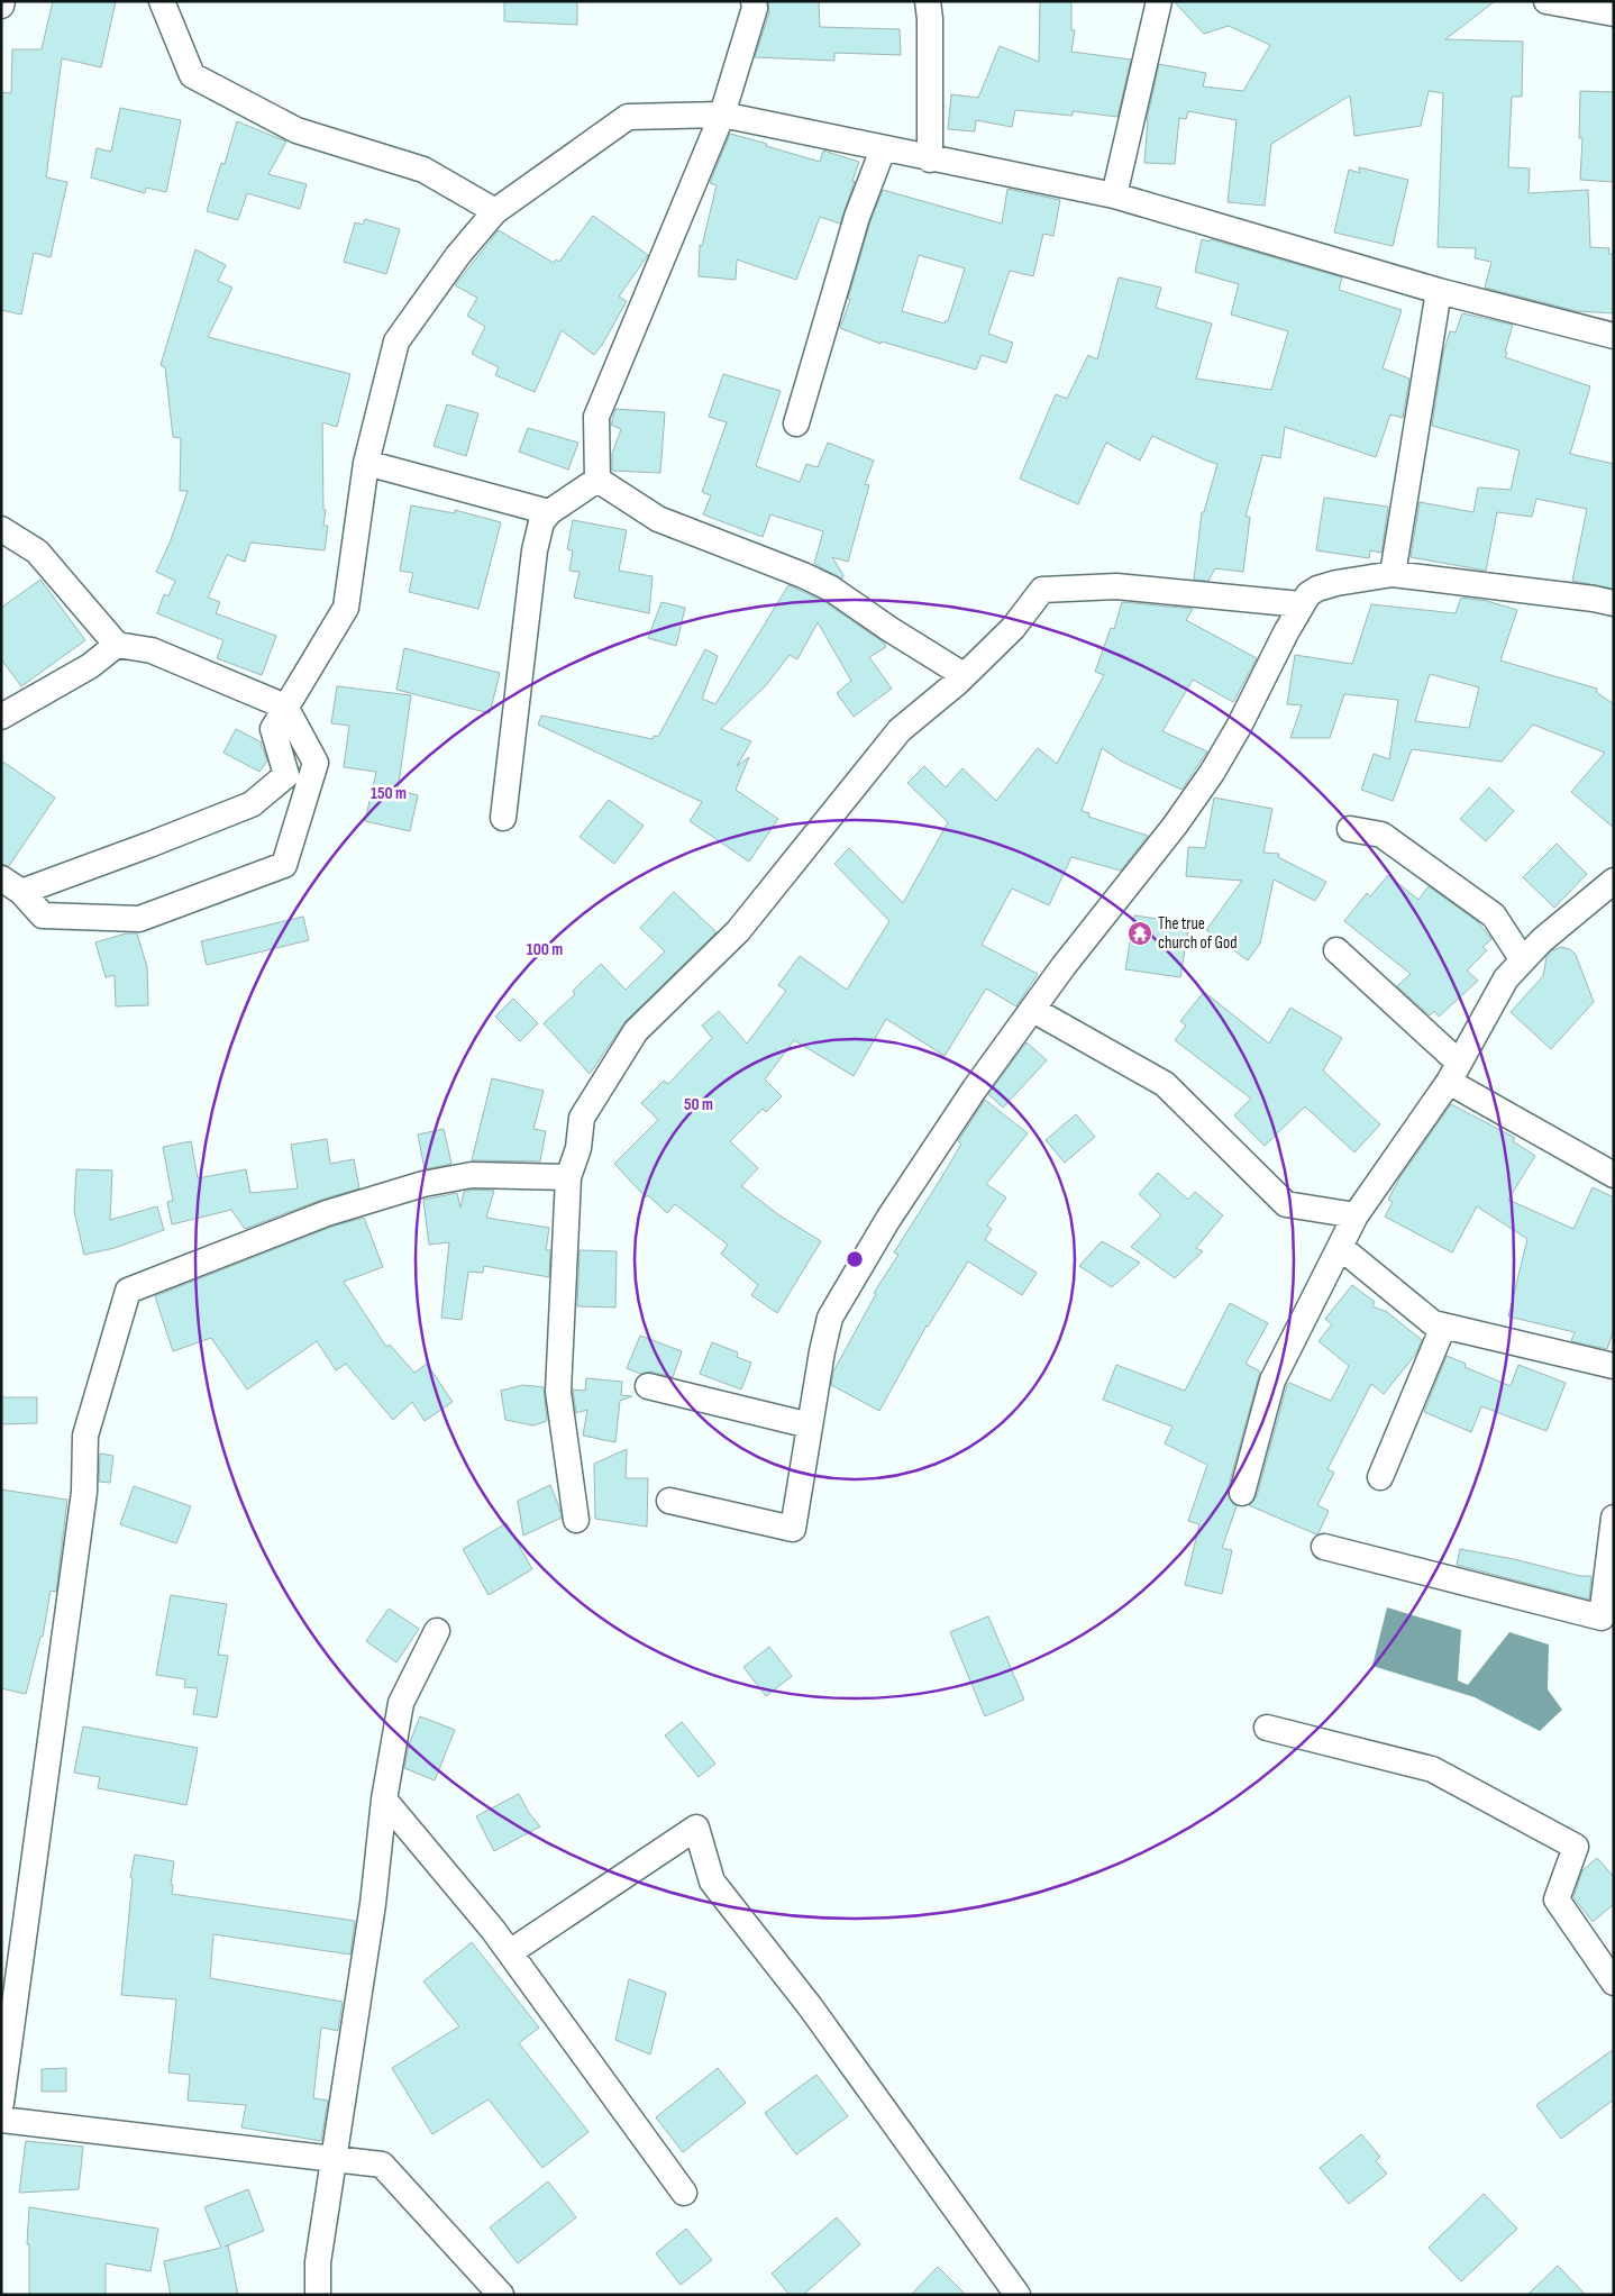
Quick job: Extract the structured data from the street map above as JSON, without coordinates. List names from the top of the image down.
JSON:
{
  "places": {
    "temple": ["The true church of God"]
  },
  "rings": ["150 m", "100 m", "50 m"]
}
